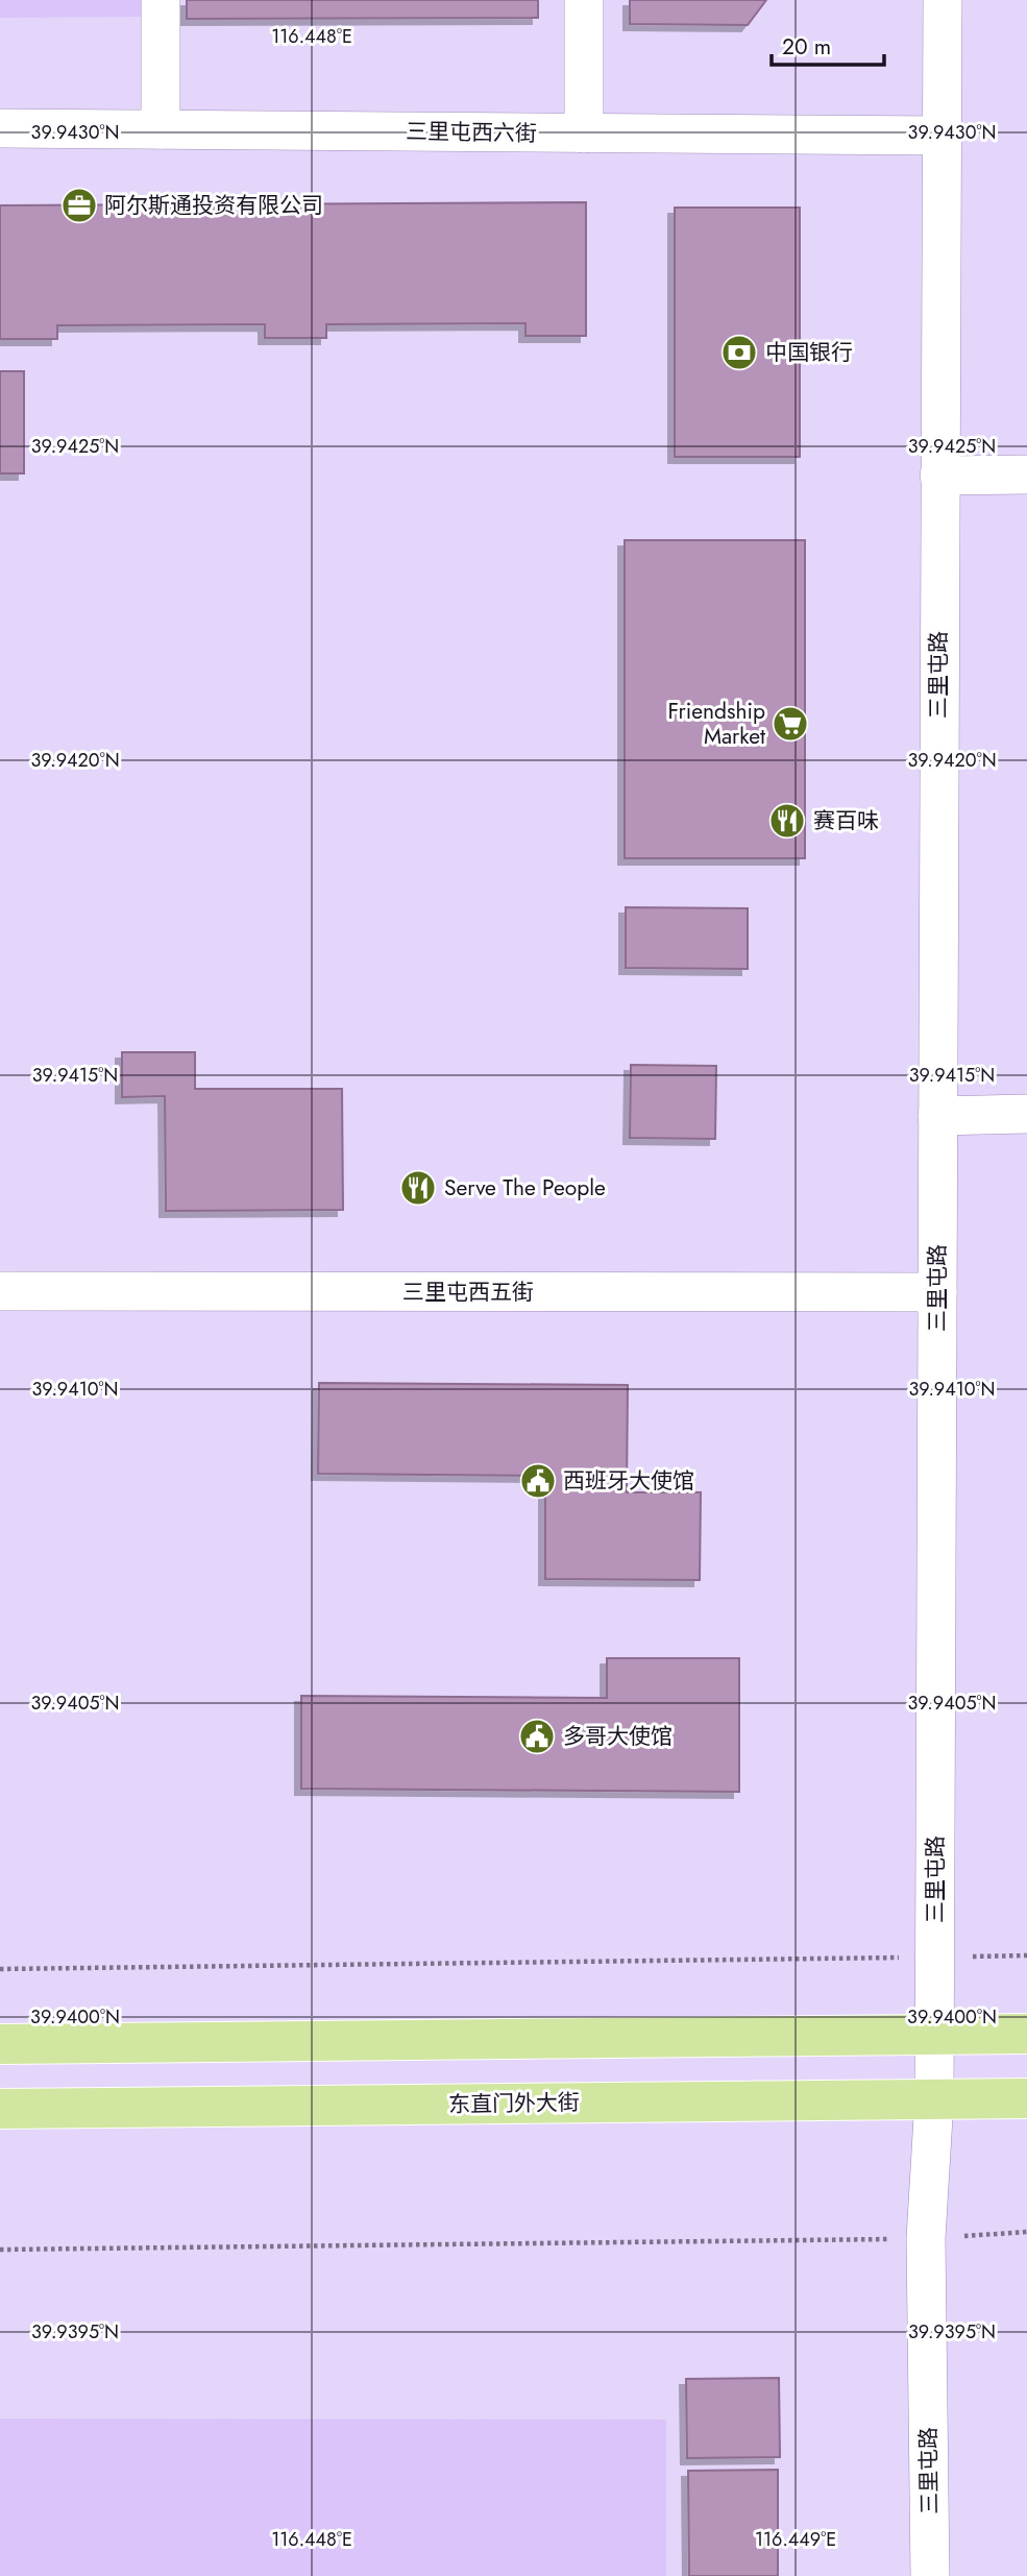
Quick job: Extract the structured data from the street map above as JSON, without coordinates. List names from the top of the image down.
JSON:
{
  "streets": {
    "main road": ["东直门外大街"],
    "street": ["三里屯西六街", "三里屯路", "三里屯西五街"]
  },
  "crossings": [
    ["三里屯西六街", "三里屯路"],
    ["三里屯路", "三里屯西五街"],
    ["三里屯路", "东直门外大街"]
  ],
  "places": {
    "office": ["阿尔斯通投资有限公司"],
    "bank": ["中国银行"],
    "supermarket": ["Friendship Market"],
    "restaurant": ["赛百味", "Serve The People"],
    "public building": ["西班牙大使馆", "多哥大使馆"]
  },
  "scale_bar": "20 m",
  "coordinates": [
    "116.448°E",
    "39.9430°N",
    "39.9425°N",
    "39.9420°N",
    "39.9415°N",
    "39.9410°N",
    "39.9405°N",
    "39.9400°N",
    "39.9395°N",
    "116.449°E"
  ]
}
